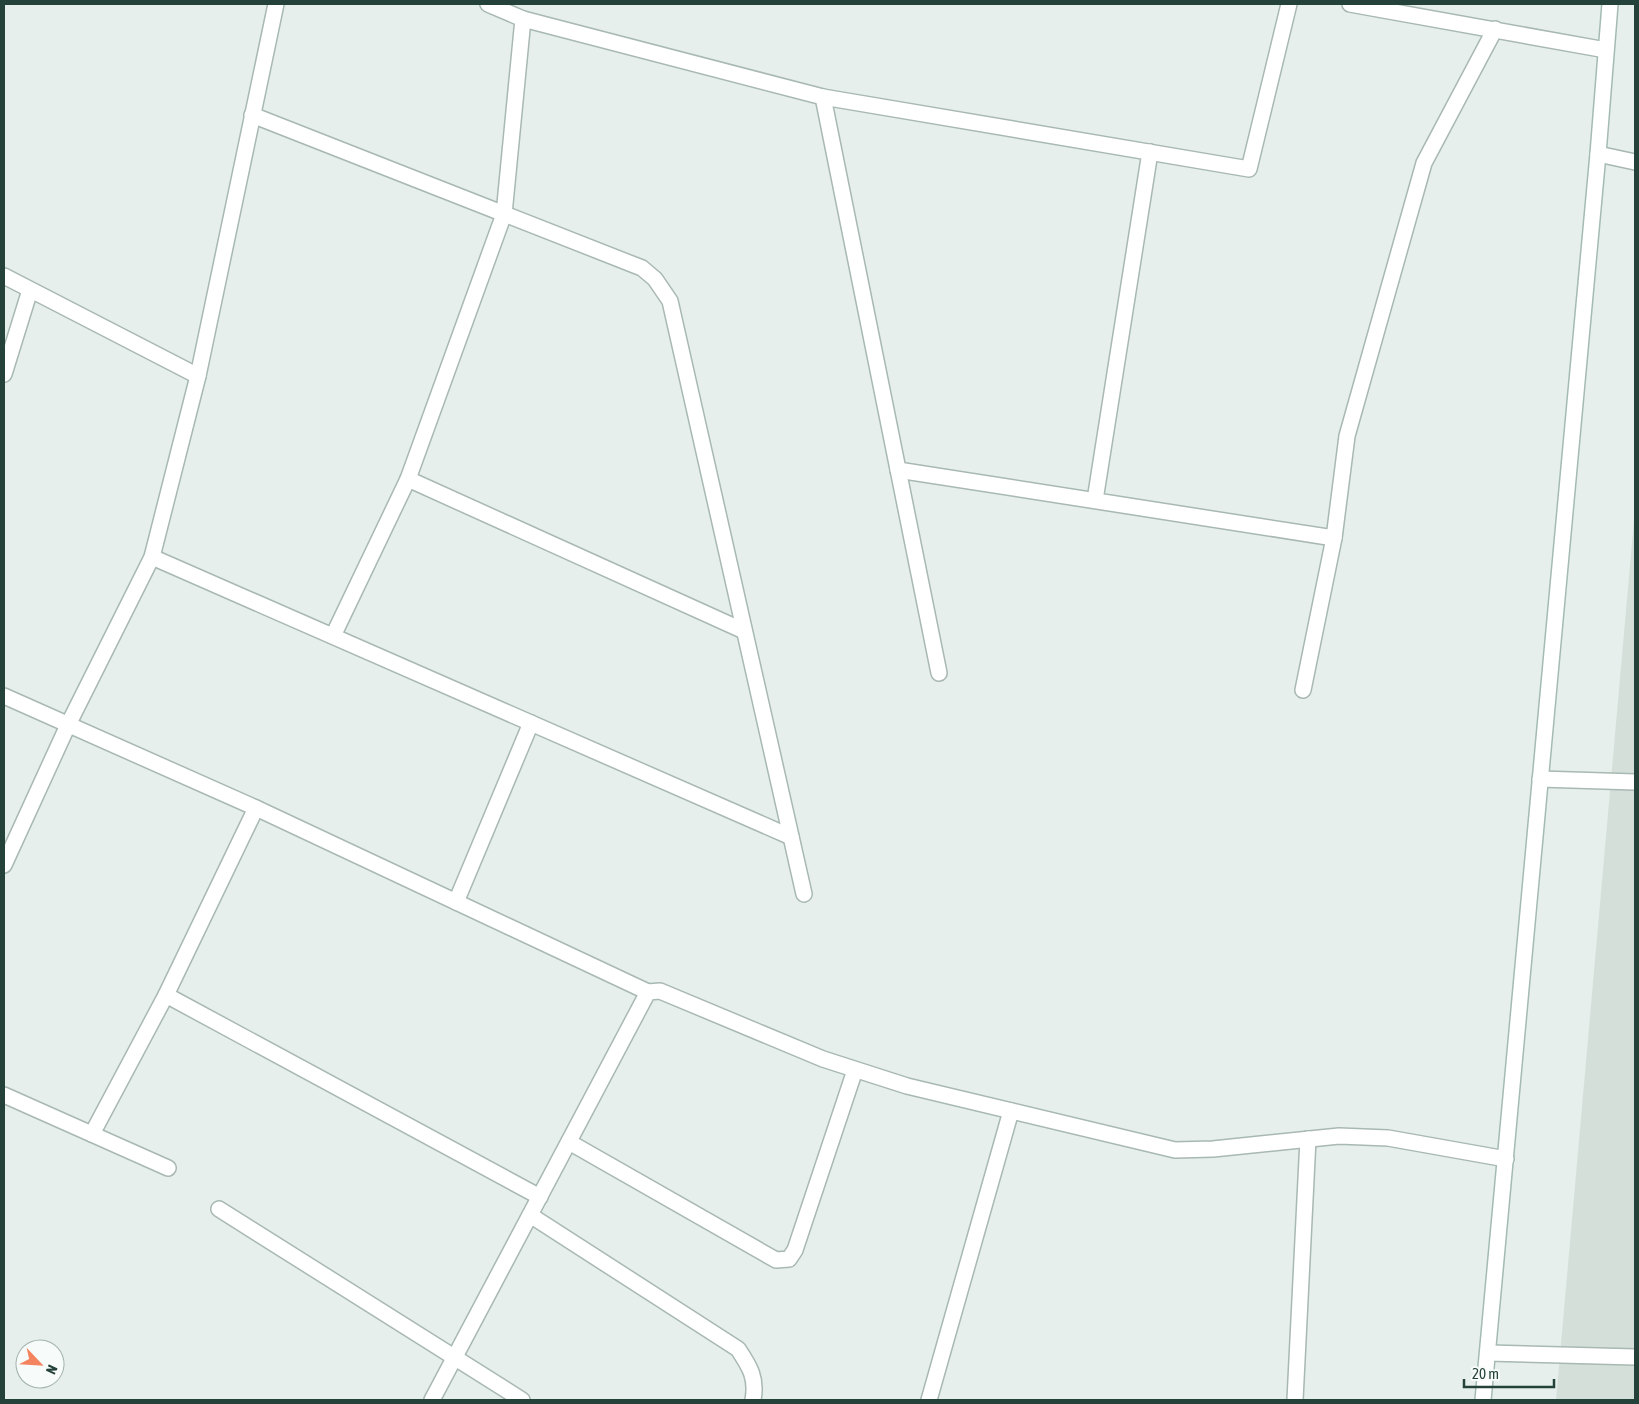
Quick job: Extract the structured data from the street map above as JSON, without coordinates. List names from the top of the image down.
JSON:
{
  "scale_bar": "20 m",
  "north": "bottom right"
}
